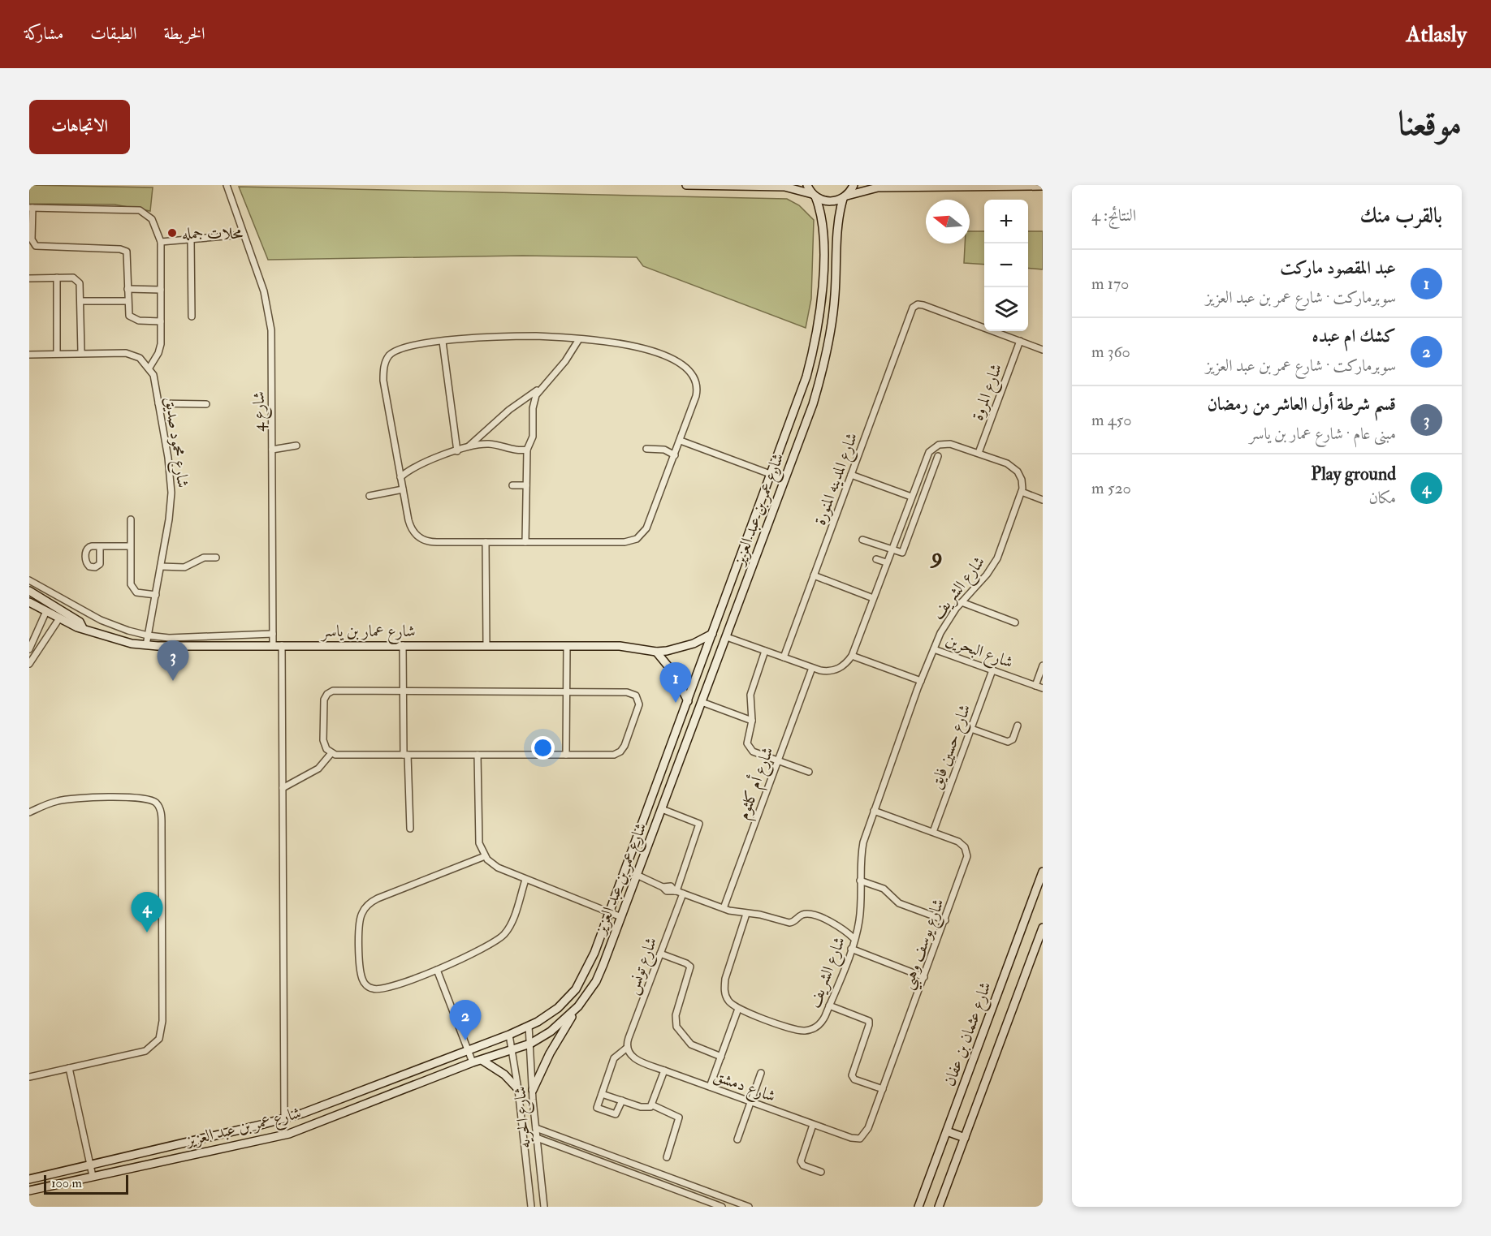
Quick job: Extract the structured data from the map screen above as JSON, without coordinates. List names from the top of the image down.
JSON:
{
  "streets": {
    "street": [
      "شارع المروة",
      "شارع 4",
      "شارع محمود صديق",
      "شارع المدينه المنورة",
      "شارع عمر بن عبد العزيز",
      "شارع الشريف",
      "شارع عمار بن ياسر",
      "شارع البحرين",
      "شارع حسين فايق",
      "شارع أم كلثوم",
      "شارع يوسف وهبي",
      "شارع تونس",
      "شارع عثمان بن عفان",
      "شارع دمشق",
      "شارع الحريه"
    ]
  },
  "crossings": [
    ["شارع المروة", "شارع المدينه المنورة"],
    ["شارع 4", "شارع عمار بن ياسر"],
    ["شارع محمود صديق", "شارع عمار بن ياسر"],
    ["شارع عمر بن عبد العزيز", "شارع عمار بن ياسر"],
    ["شارع عمر بن عبد العزيز", "شارع الحريه"],
    ["شارع الشريف", "شارع البحرين"],
    ["شارع الشريف", "شارع يوسف وهبي"],
    ["شارع البحرين", "شارع حسين فايق"],
    ["شارع حسين فايق", "شارع يوسف وهبي"],
    ["شارع يوسف وهبي", "شارع دمشق"],
    ["شارع تونس", "شارع دمشق"]
  ],
  "districts": ["9"],
  "places": ["محلات جمله"],
  "scale_bar": "100 m",
  "north": "left",
  "page": {
    "header": "Atlasly",
    "nav": ["الخريطة", "الطبقات", "مشاركة"],
    "title": "موقعنا",
    "buttons": "الاتجاهات",
    "heading": ["بالقرب منك", "النتائج: 4"],
    "map_buttons": ["+", "−"],
    "list": [
      {
        "mark": "1",
        "name": "عبد المقصود ماركت",
        "note": "سوبرماركت · شارع عمر بن عبد العزيز",
        "value": "170 m"
      },
      {
        "mark": "2",
        "name": "كشك ام عبده",
        "note": "سوبرماركت · شارع عمر بن عبد العزيز",
        "value": "360 m"
      },
      {
        "mark": "3",
        "name": "قسم شرطة أول العاشر من رمضان",
        "note": "مبنى عام · شارع عمار بن ياسر",
        "value": "450 m"
      },
      {
        "mark": "4",
        "name": "Play ground",
        "note": "مكان",
        "value": "520 m"
      }
    ],
    "pins": [
      "3",
      "1",
      "4",
      "2"
    ],
    "scale": "100 m"
  }
}
